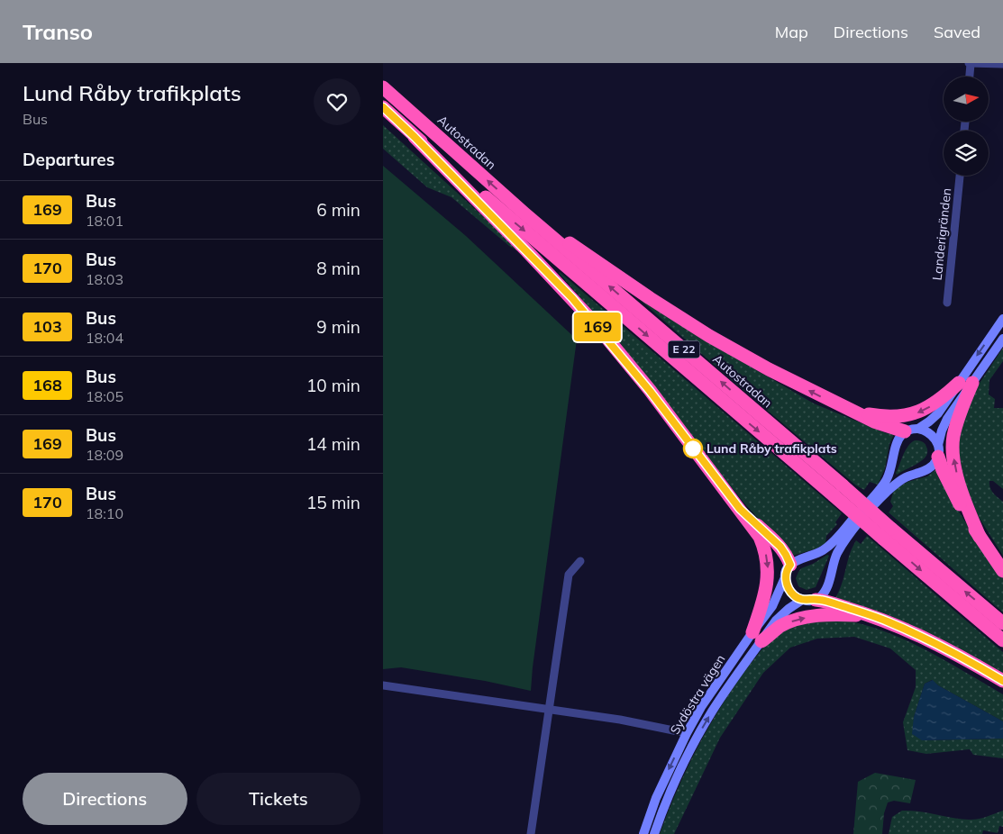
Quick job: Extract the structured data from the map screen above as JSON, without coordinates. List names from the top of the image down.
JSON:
{
  "streets": {
    "highway": ["Autostradan", "E 22"],
    "main road": ["Sydöstra vägen"],
    "street": ["Landerigränden"]
  },
  "places": ["Lund Råby trafikplats"],
  "lines": ["bus line 169"],
  "north": "right",
  "page": {
    "header": "Transo",
    "nav": ["Map", "Directions", "Saved"],
    "heading": [
      ["Lund Råby trafikplats", "Bus"],
      "Departures"
    ],
    "on_map": "169",
    "list": [
      {
        "mark": "169",
        "name": "Bus",
        "note": "18:01",
        "value": "6 min"
      },
      {
        "mark": "170",
        "name": "Bus",
        "note": "18:03",
        "value": "8 min"
      },
      {
        "mark": "103",
        "name": "Bus",
        "note": "18:04",
        "value": "9 min"
      },
      {
        "mark": "168",
        "name": "Bus",
        "note": "18:05",
        "value": "10 min"
      },
      {
        "mark": "169",
        "name": "Bus",
        "note": "18:09",
        "value": "14 min"
      },
      {
        "mark": "170",
        "name": "Bus",
        "note": "18:10",
        "value": "15 min"
      }
    ],
    "buttons": ["Directions", "Tickets"]
  }
}
